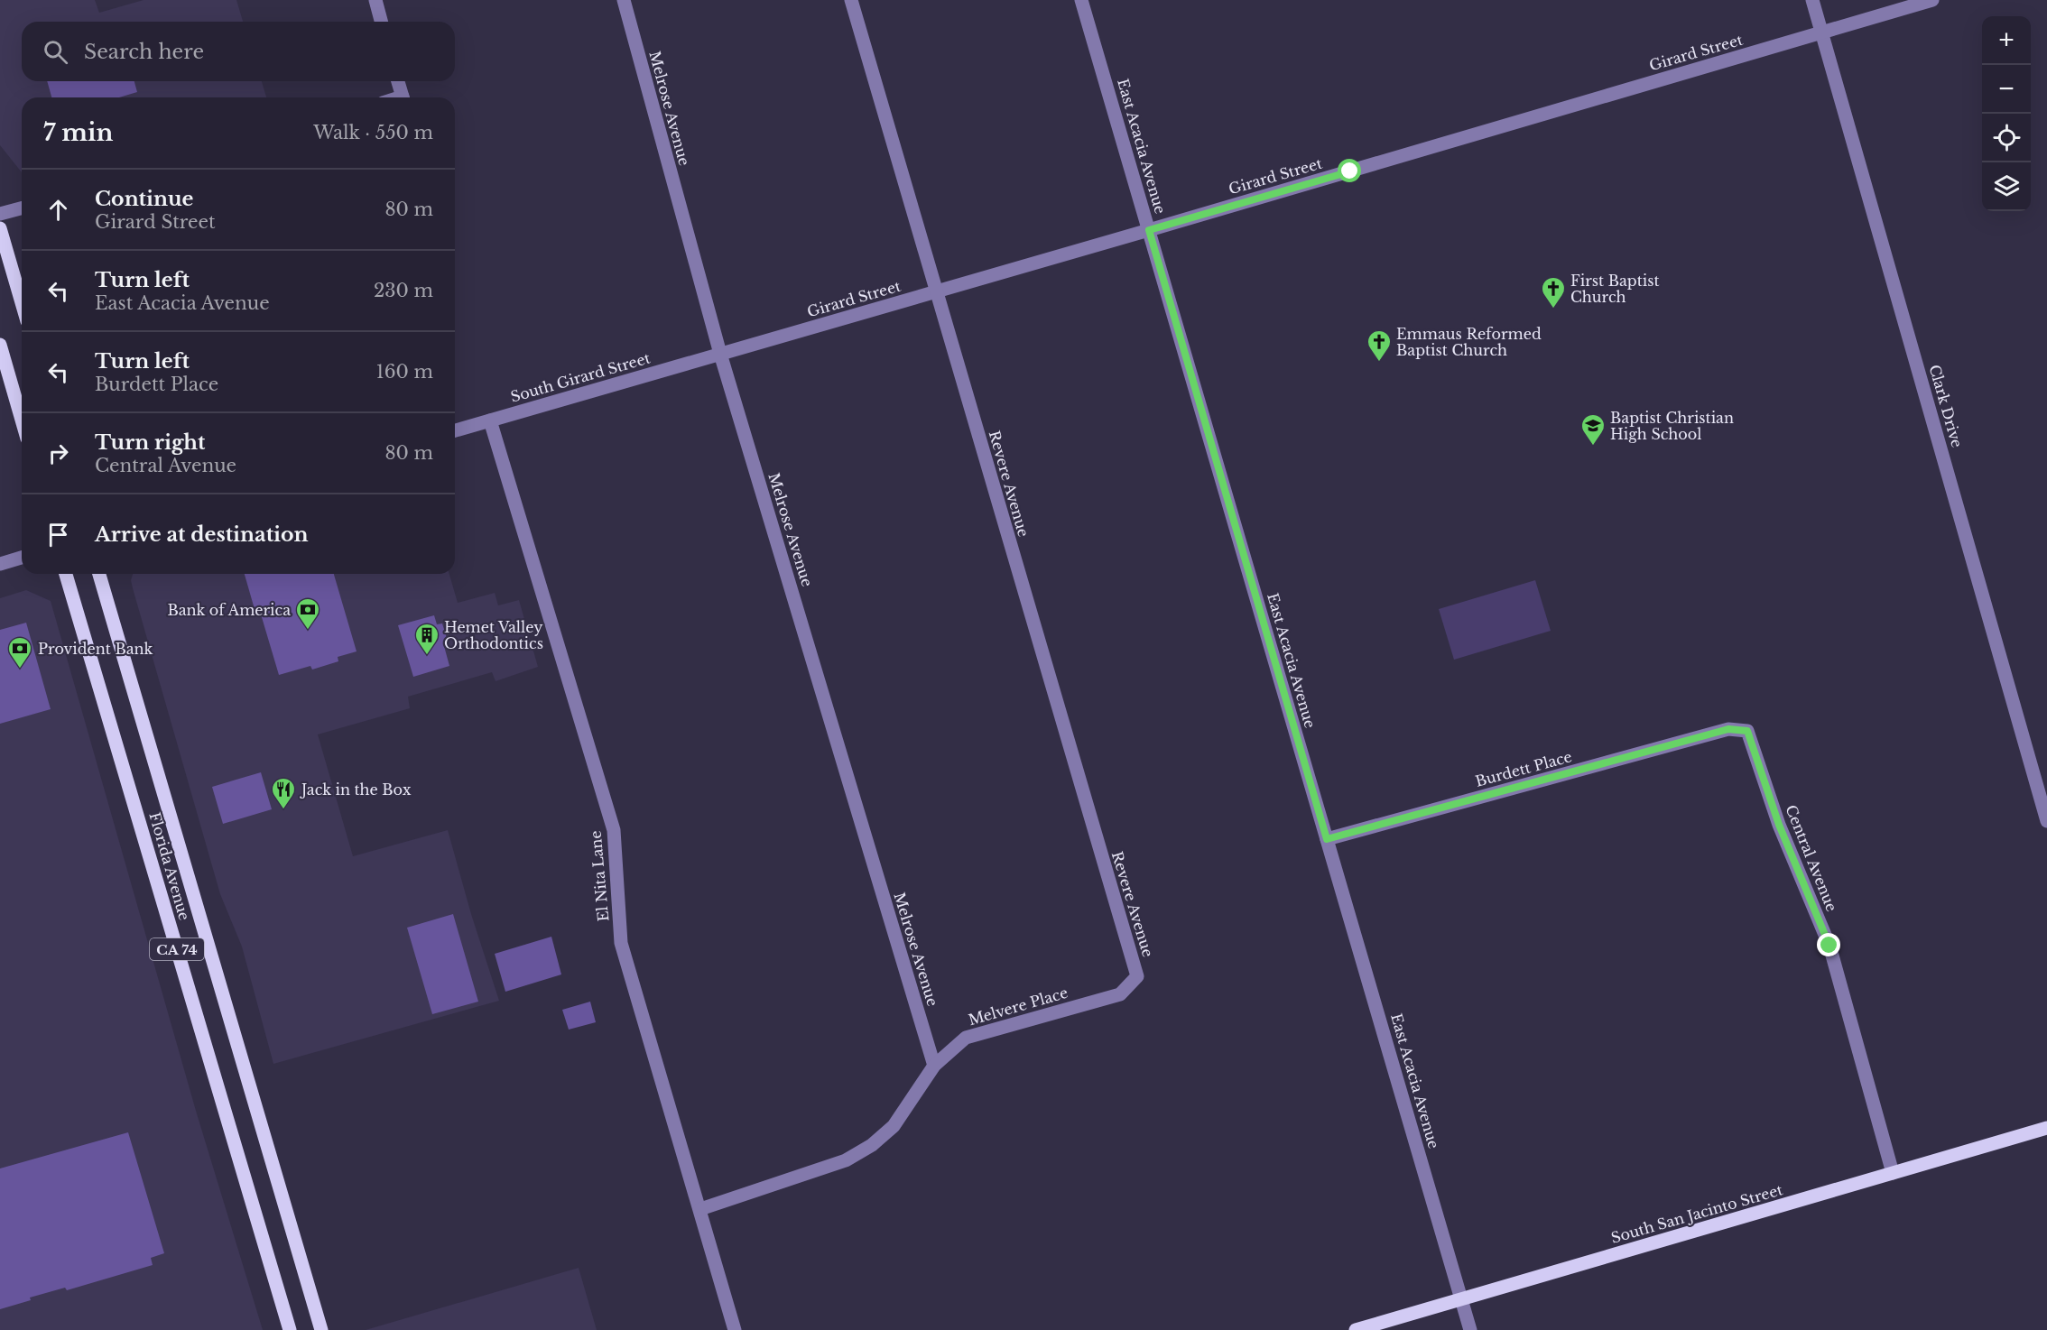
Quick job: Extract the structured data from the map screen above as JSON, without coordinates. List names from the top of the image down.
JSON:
{
  "streets": {
    "main road": ["Florida Avenue", "CA 74", "South San Jacinto Street"],
    "street": [
      "Girard Street",
      "Melrose Avenue",
      "East Acacia Avenue",
      "South Girard Street",
      "Clark Drive",
      "Revere Avenue",
      "Burdett Place",
      "Central Avenue",
      "El Nita Lane",
      "Melvere Place"
    ]
  },
  "crossings": [
    ["Girard Street", "Melrose Avenue"],
    ["Girard Street", "East Acacia Avenue"],
    ["Girard Street", "South Girard Street"],
    ["Girard Street", "Clark Drive"],
    ["Girard Street", "Revere Avenue"],
    ["Melrose Avenue", "South Girard Street"],
    ["Melrose Avenue", "Melvere Place"],
    ["East Acacia Avenue", "Burdett Place"],
    ["East Acacia Avenue", "South San Jacinto Street"],
    ["South Girard Street", "El Nita Lane"],
    ["Revere Avenue", "Melvere Place"],
    ["Burdett Place", "Central Avenue"],
    ["Central Avenue", "South San Jacinto Street"],
    ["El Nita Lane", "Melvere Place"]
  ],
  "places": {
    "church": ["First Baptist Church", "Emmaus Reformed Baptist Church"],
    "school or university": ["Baptist Christian High School"],
    "bank": ["Bank of America", "Provident Bank"],
    "building": ["Hemet Valley Orthodontics"],
    "restaurant": ["Jack in the Box"]
  },
  "page": {
    "map_buttons": ["+", "−"],
    "search": "Search here",
    "heading": ["7 min", "Walk · 550 m"],
    "list": [
      ["Continue", "Girard Street", "80 m"],
      ["Turn left", "East Acacia Avenue", "230 m"],
      ["Turn left", "Burdett Place", "160 m"],
      ["Turn right", "Central Avenue", "80 m"],
      "Arrive at destination"
    ]
  }
}
